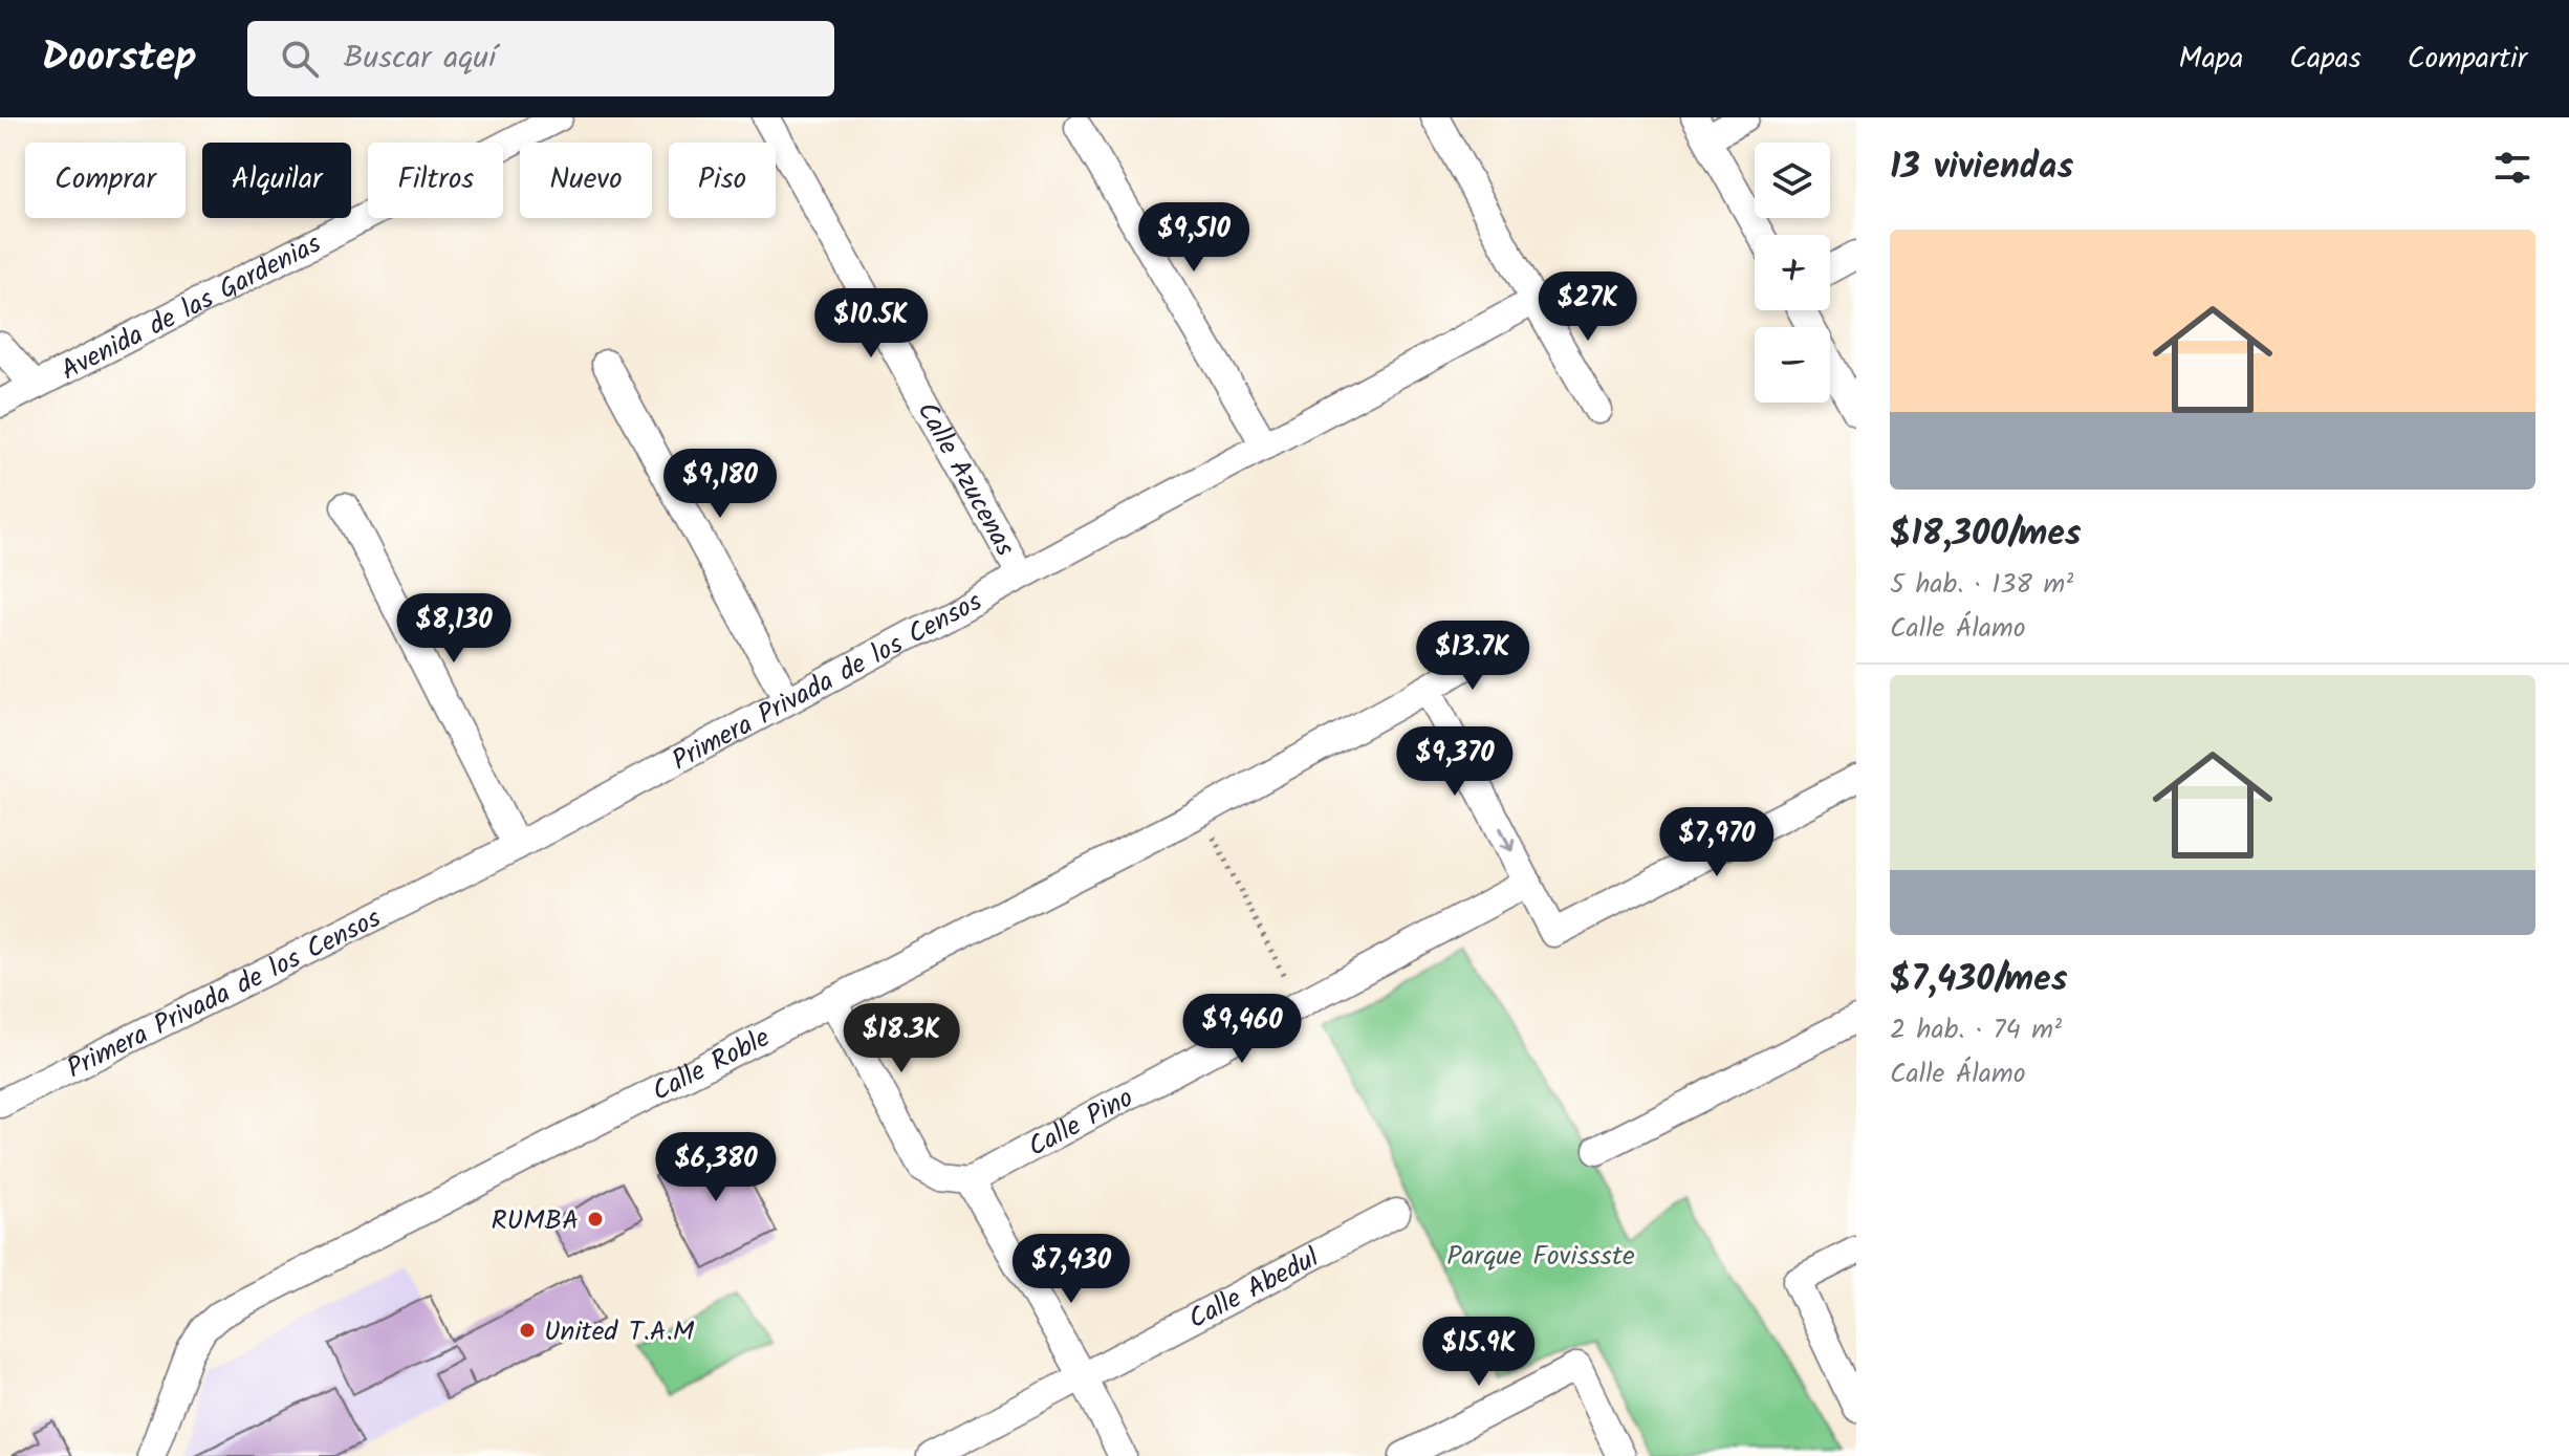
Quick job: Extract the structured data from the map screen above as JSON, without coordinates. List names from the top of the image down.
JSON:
{
  "streets": {
    "street": [
      "Avenida de las Gardenias",
      "Calle Azucenas",
      "Primera Privada de los Censos",
      "Calle Roble",
      "Calle Pino",
      "Calle Abedul"
    ]
  },
  "crossings": [
    ["Calle Azucenas", "Primera Privada de los Censos"]
  ],
  "parks": ["Parque Fovissste"],
  "places": ["RUMBA", "United T.A.M"],
  "page": {
    "header": "Doorstep",
    "search": "Buscar aquí",
    "nav": ["Mapa", "Capas", "Compartir"],
    "heading": "13 viviendas",
    "map_buttons": ["+", "−"],
    "chip": [
      "Comprar",
      "Alquilar",
      "Filtros",
      "Nuevo",
      "Piso"
    ],
    "price": [
      "$9,510",
      "$27K",
      "$10.5K",
      "$9,180",
      "$8,130",
      "$13.7K",
      "$9,370",
      "$7,970",
      "$9,460",
      "$18.3K",
      "$6,380",
      "$7,430",
      "$15.9K"
    ],
    "list": [
      {
        "name": "$18,300/mes",
        "note": "5 hab. · 138 m² · Calle Álamo"
      },
      {
        "name": "$7,430/mes",
        "note": "2 hab. · 74 m² · Calle Álamo"
      }
    ]
  }
}
